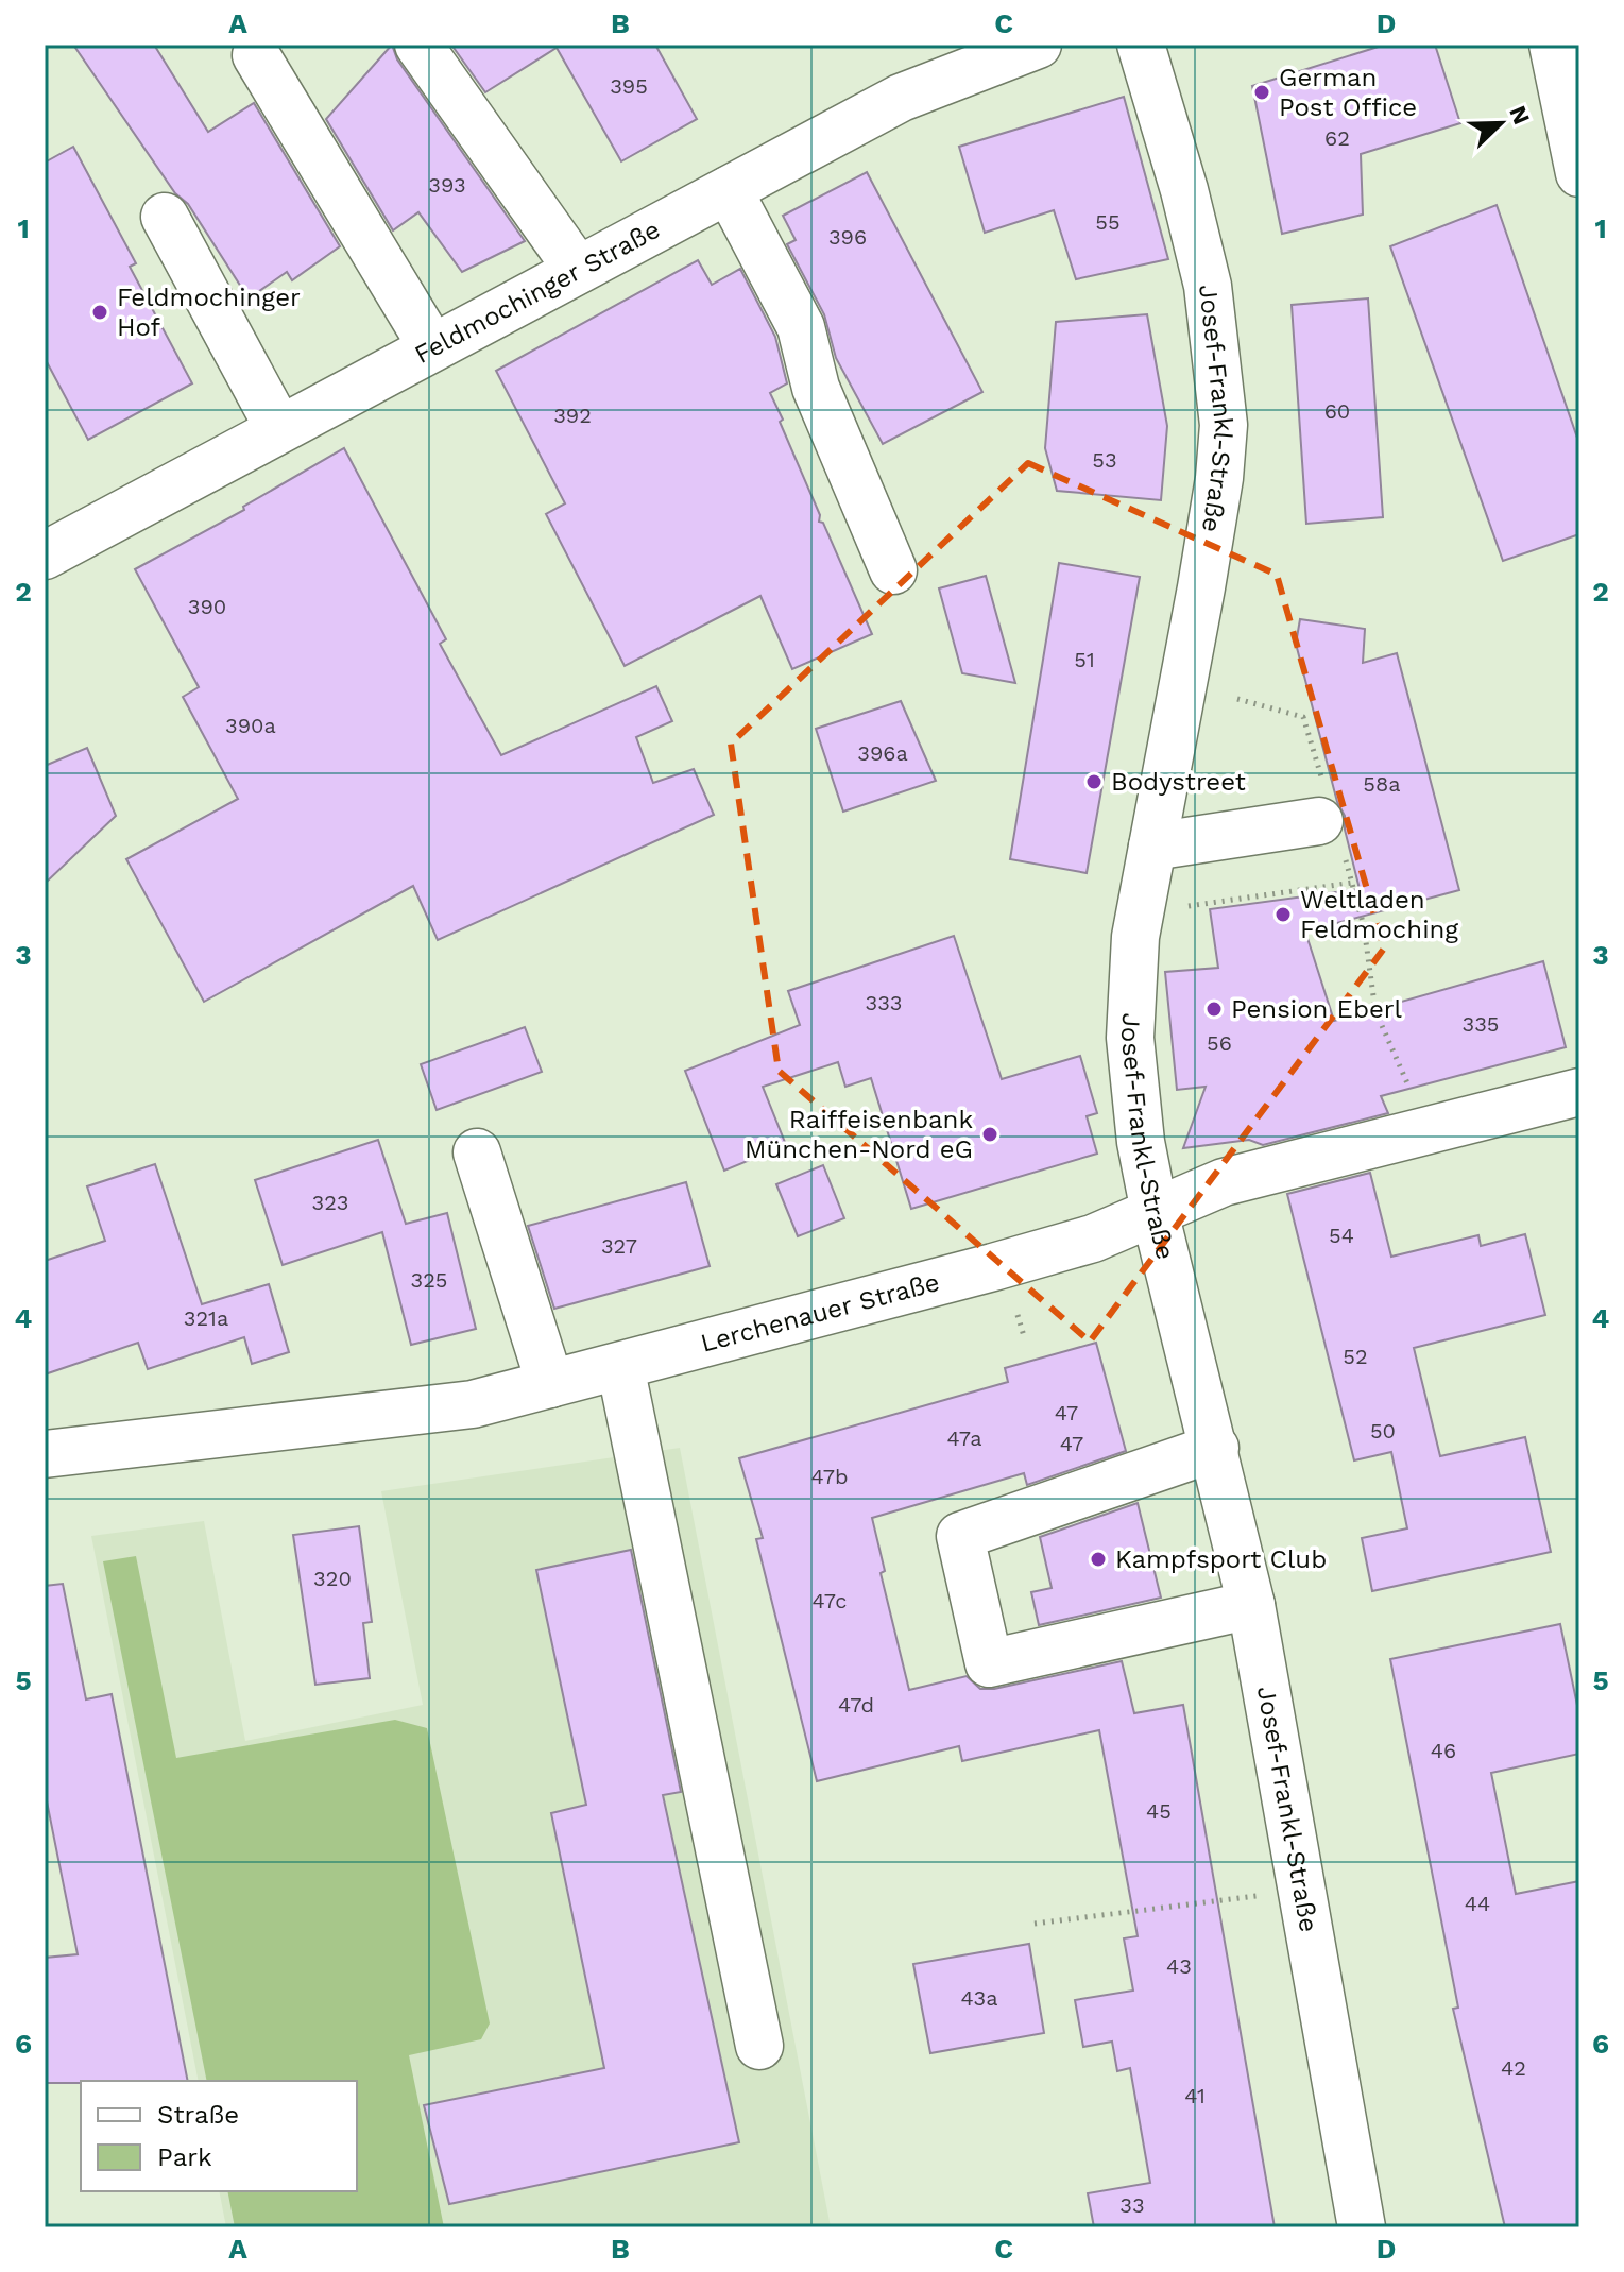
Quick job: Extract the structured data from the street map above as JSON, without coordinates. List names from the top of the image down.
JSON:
{
  "streets": {
    "main road": ["Feldmochinger Straße", "Josef-Frankl-Straße", "Lerchenauer Straße"]
  },
  "crossings": [
    ["Josef-Frankl-Straße", "Lerchenauer Straße"]
  ],
  "places": [
    "German Post Office",
    "Feldmochinger Hof",
    "Bodystreet",
    "Weltladen Feldmoching",
    "Pension Eberl",
    "Raiffeisenbank München-Nord eG",
    "Kampfsport Club"
  ],
  "house_numbers": [
    "395",
    "62",
    "393",
    "55",
    "396",
    "60",
    "392",
    "53",
    "390",
    "51",
    "390a",
    "396a",
    "58a",
    "333",
    "335",
    "56",
    "323",
    "54",
    "327",
    "325",
    "321a",
    "52",
    "47",
    "50",
    "47a",
    "47",
    "47b",
    "320",
    "47c",
    "47d",
    "46",
    "45",
    "44",
    "43",
    "43a",
    "42",
    "41",
    "33"
  ],
  "legend": ["Straße", "Park"],
  "north": "top right",
  "grid": {
    "columns": [
      "A",
      "B",
      "C",
      "D"
    ],
    "rows": [
      "1",
      "2",
      "3",
      "4",
      "5",
      "6"
    ]
  }
}
